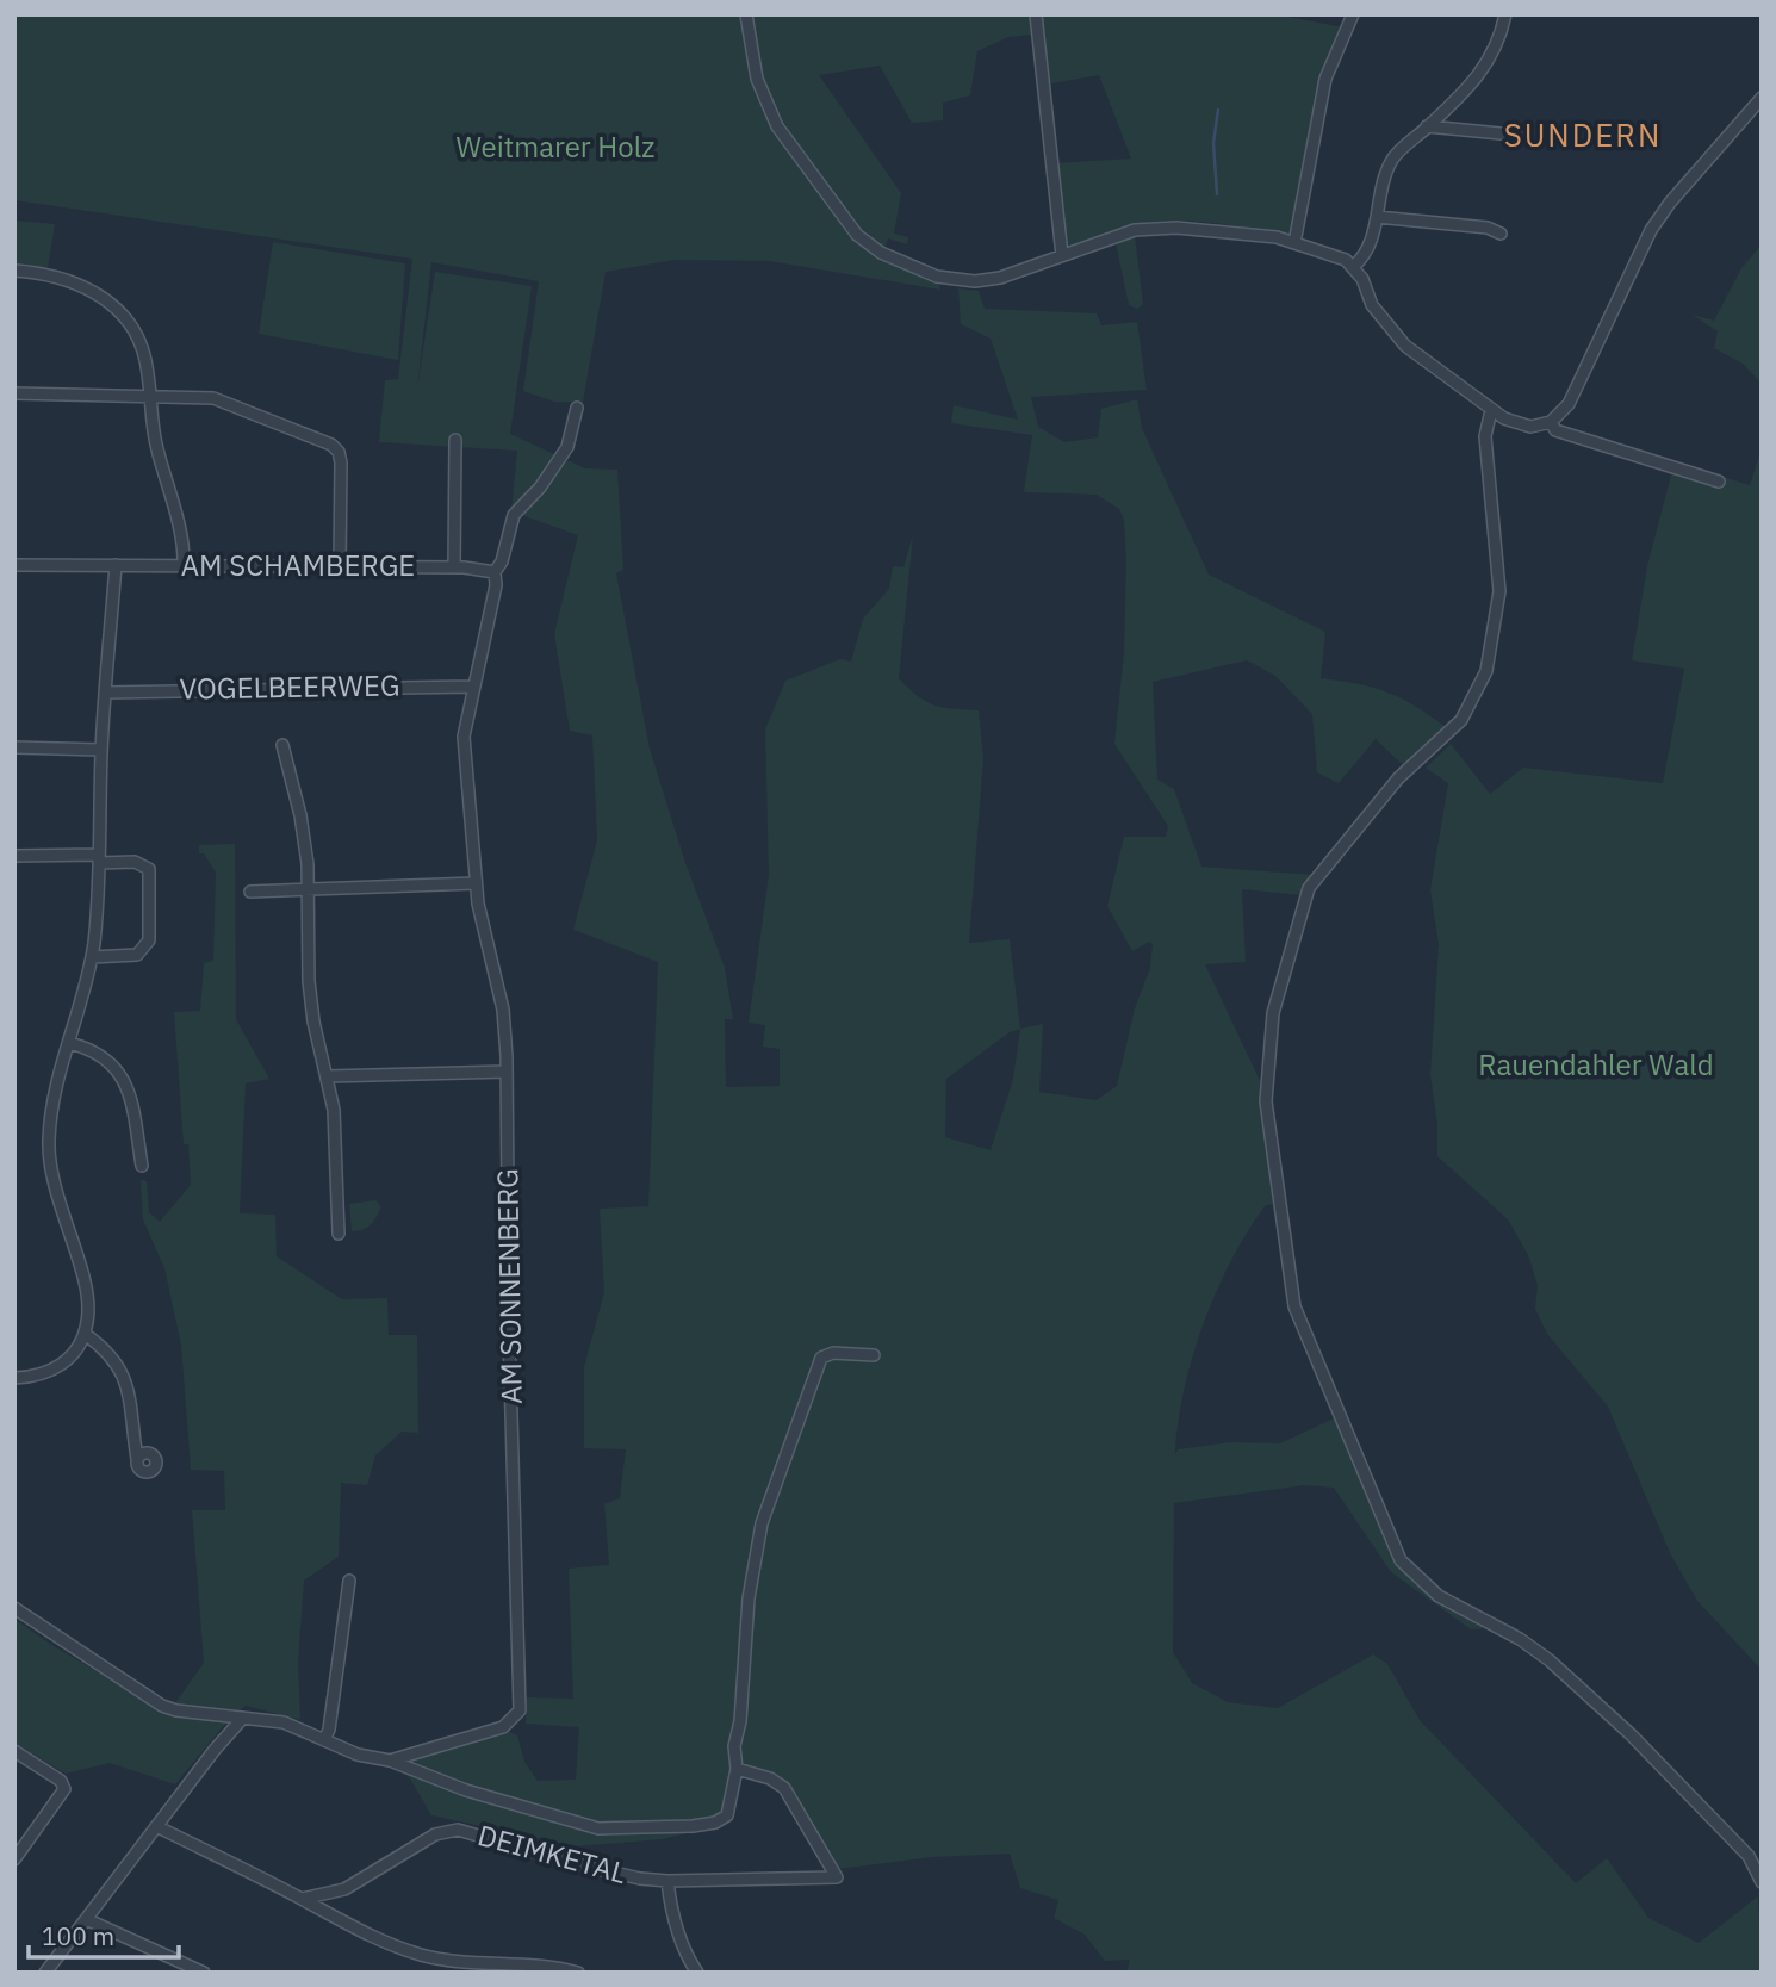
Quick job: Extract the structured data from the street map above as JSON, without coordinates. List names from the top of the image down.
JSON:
{
  "streets": {
    "street": [
      "AM SCHAMBERGE",
      "VOGELBEERWEG",
      "AM SONNENBERG",
      "DEIMKETAL"
    ]
  },
  "crossings": [
    ["VOGELBEERWEG", "AM SONNENBERG"]
  ],
  "districts": ["SUNDERN"],
  "parks": ["Weitmarer Holz", "Rauendahler Wald"],
  "scale_bar": "100 m"
}
